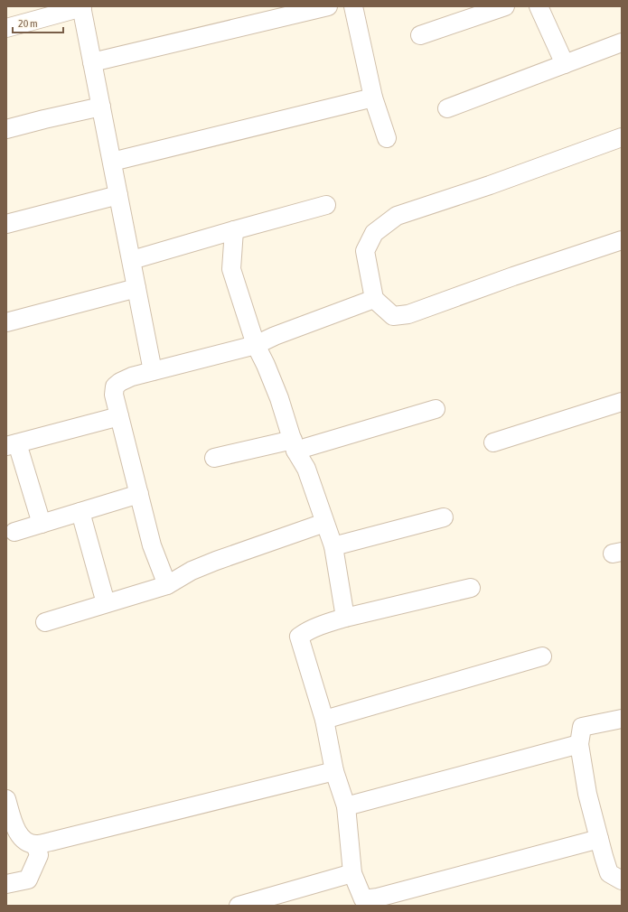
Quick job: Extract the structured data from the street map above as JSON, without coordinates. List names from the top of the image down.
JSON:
{
  "scale_bar": "20 m"
}
